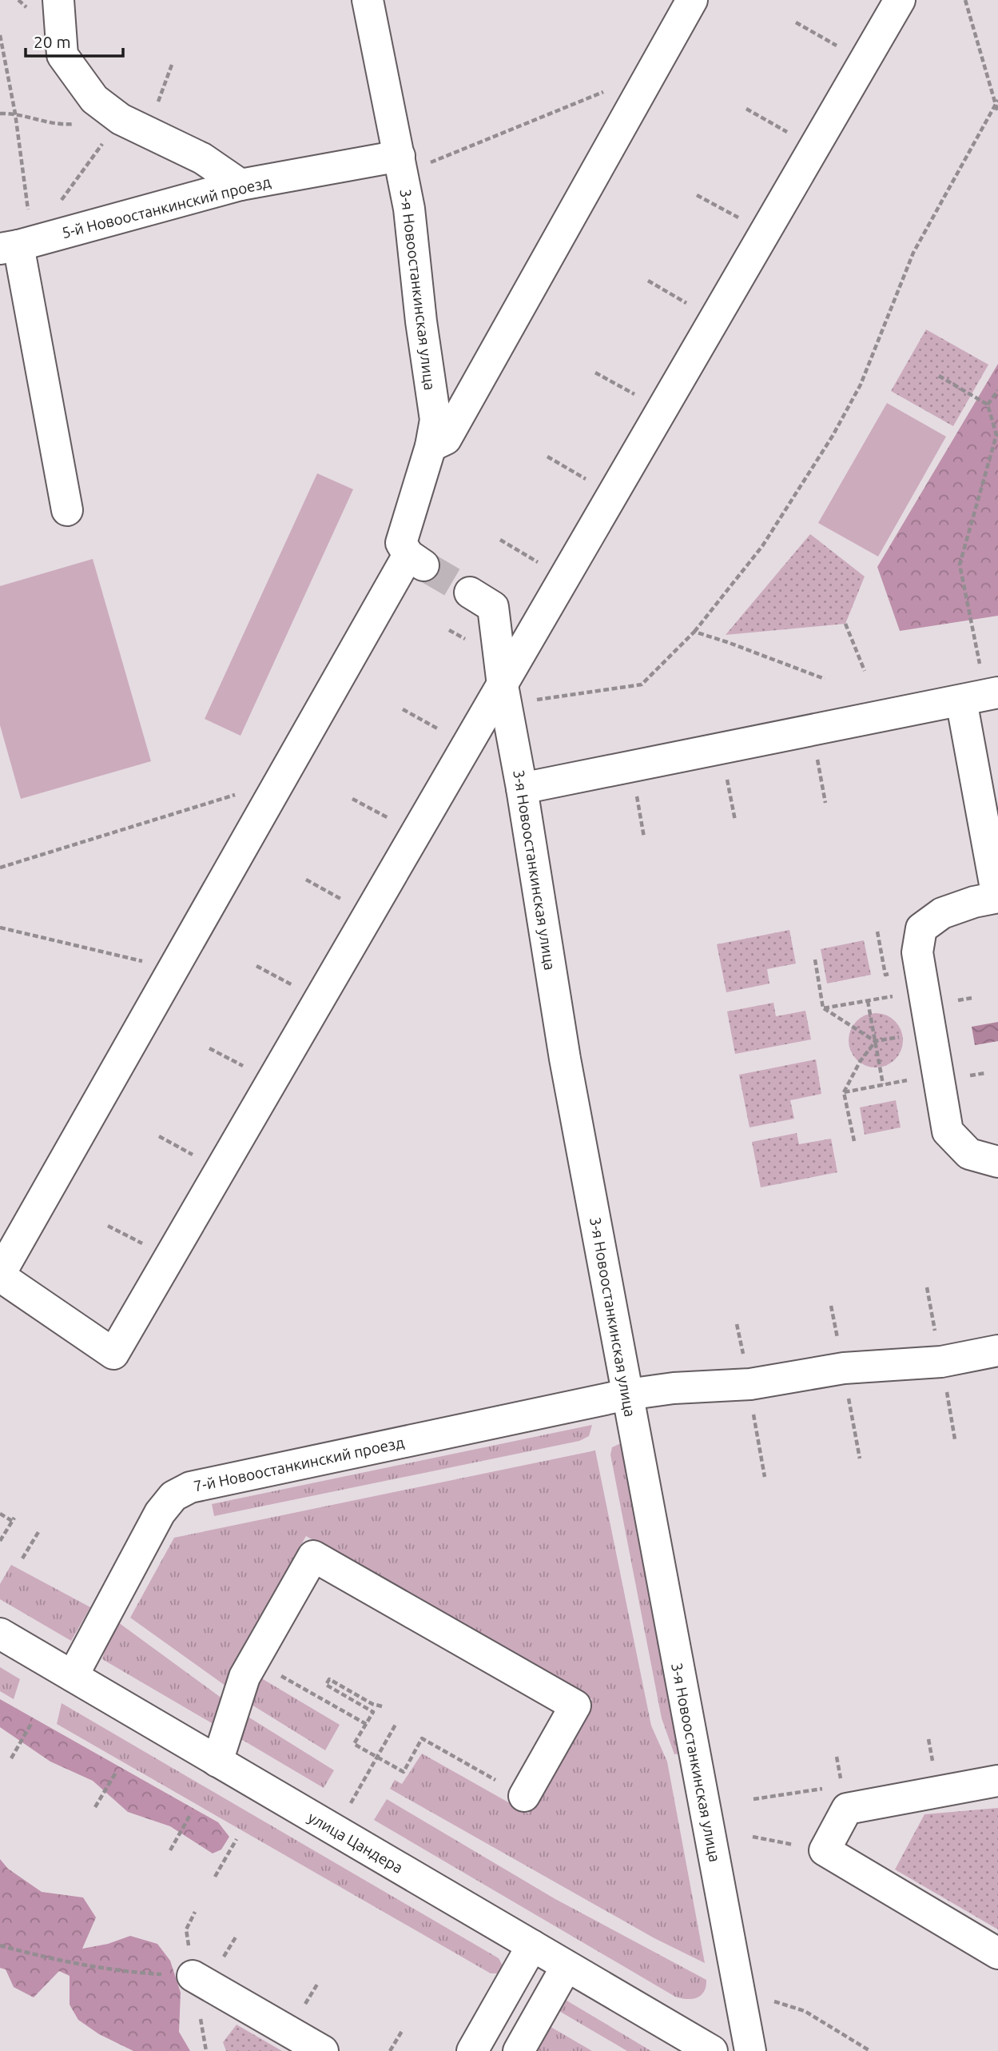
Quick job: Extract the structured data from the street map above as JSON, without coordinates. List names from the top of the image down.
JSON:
{
  "streets": {
    "street": [
      "5-й Новоостанкинский проезд",
      "3-я Новоостанкинская улица",
      "7-й Новоостанкинский проезд",
      "улица Цандера"
    ]
  },
  "crossings": [
    ["5-й Новоостанкинский проезд", "3-я Новоостанкинская улица"],
    ["3-я Новоостанкинская улица", "7-й Новоостанкинский проезд"],
    ["7-й Новоостанкинский проезд", "улица Цандера"]
  ],
  "scale_bar": "20 m"
}
